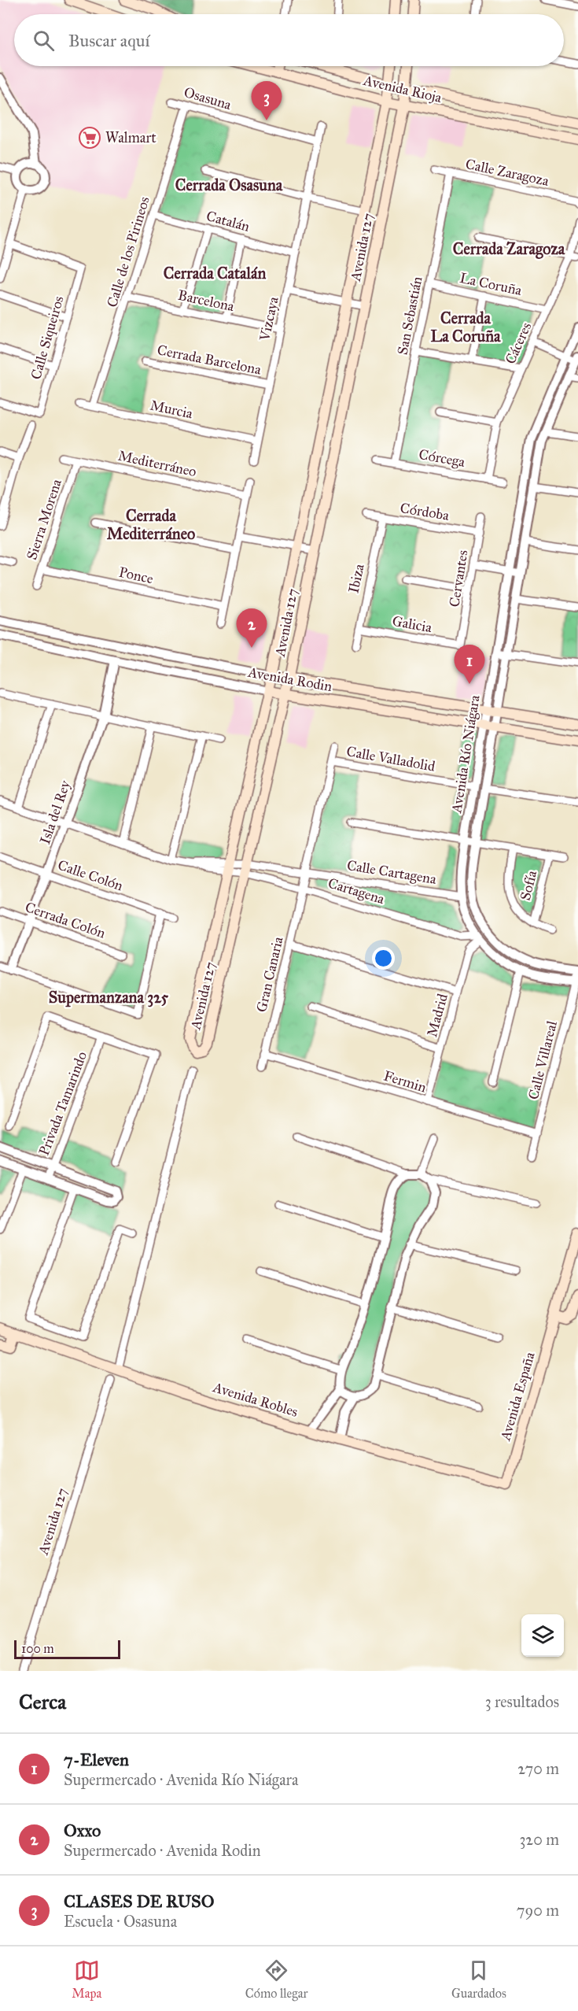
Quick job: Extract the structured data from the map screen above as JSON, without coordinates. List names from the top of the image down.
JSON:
{
  "streets": {
    "main road": [
      "Avenida Rioja",
      "Avenida 127",
      "Avenida Rodin",
      "Avenida España",
      "Avenida Robles"
    ],
    "street": [
      "Osasuna",
      "Calle Zaragoza",
      "Catalán",
      "Calle de los Pirineos",
      "La Coruña",
      "Barcelona",
      "San Sebastián",
      "Vizcaya",
      "Calle Siqueiros",
      "Cáceres",
      "Cerrada Barcelona",
      "Murcia",
      "Córcega",
      "Mediterráneo",
      "Córdoba",
      "Sierra Morena",
      "Ponce",
      "Ibiza",
      "Cervantes",
      "Galicia",
      "Avenida Río Niágara",
      "Calle Valladolid",
      "Isla del Rey",
      "Calle Cartagena",
      "Calle Colón",
      "Sofía",
      "Cartagena",
      "Cerrada Colón",
      "Gran Canaria",
      "Madrid",
      "Calle Villareal",
      "Fermin",
      "Privada Tamarindo"
    ]
  },
  "crossings": [
    ["Avenida Rioja", "Avenida 127"],
    ["Osasuna", "Calle de los Pirineos"],
    ["Osasuna", "Vizcaya"],
    ["Calle Zaragoza", "San Sebastián"],
    ["Catalán", "Calle de los Pirineos"],
    ["Catalán", "Vizcaya"],
    ["Avenida 127", "Avenida Rodin"],
    ["Avenida 127", "Cartagena"],
    ["Calle de los Pirineos", "Barcelona"],
    ["Calle de los Pirineos", "Murcia"],
    ["La Coruña", "San Sebastián"],
    ["La Coruña", "Cáceres"],
    ["Barcelona", "Vizcaya"],
    ["San Sebastián", "Córcega"],
    ["Vizcaya", "Cerrada Barcelona"],
    ["Vizcaya", "Murcia"],
    ["Cáceres", "Córcega"],
    ["Mediterráneo", "Sierra Morena"],
    ["Córdoba", "Ibiza"],
    ["Córdoba", "Cervantes"],
    ["Sierra Morena", "Ponce"],
    ["Ibiza", "Galicia"],
    ["Cervantes", "Galicia"],
    ["Avenida Rodin", "Avenida Río Niágara"],
    ["Avenida Rodin", "Isla del Rey"],
    ["Avenida Río Niágara", "Calle Valladolid"],
    ["Avenida Río Niágara", "Calle Cartagena"],
    ["Avenida Río Niágara", "Cartagena"],
    ["Avenida Río Niágara", "Madrid"],
    ["Avenida Río Niágara", "Calle Villareal"],
    ["Isla del Rey", "Calle Colón"],
    ["Isla del Rey", "Cerrada Colón"],
    ["Calle Cartagena", "Cartagena"],
    ["Cartagena", "Gran Canaria"],
    ["Cartagena", "Madrid"],
    ["Gran Canaria", "Fermin"],
    ["Madrid", "Fermin"],
    ["Calle Villareal", "Fermin"],
    ["Avenida España", "Avenida Robles"]
  ],
  "districts": [
    "Cerrada Osasuna",
    "Cerrada Zaragoza",
    "Cerrada Catalán",
    "Cerrada La Coruña",
    "Cerrada Mediterráneo",
    "Supermanzana 325"
  ],
  "places": {
    "supermarket": ["Walmart"]
  },
  "scale_bar": "100 m",
  "page": {
    "search": "Buscar aquí",
    "pins": ["3", "2", "1"],
    "scale": "100 m",
    "heading": ["Cerca", "3 resultados"],
    "list": [
      {
        "mark": "1",
        "name": "7-Eleven",
        "note": "Supermercado · Avenida Río Niágara",
        "value": "270 m"
      },
      {
        "mark": "2",
        "name": "Oxxo",
        "note": "Supermercado · Avenida Rodin",
        "value": "320 m"
      },
      {
        "mark": "3",
        "name": "CLASES DE RUSO",
        "note": "Escuela · Osasuna",
        "value": "790 m"
      }
    ],
    "nav": ["Mapa", "Cómo llegar", "Guardados"]
  }
}
